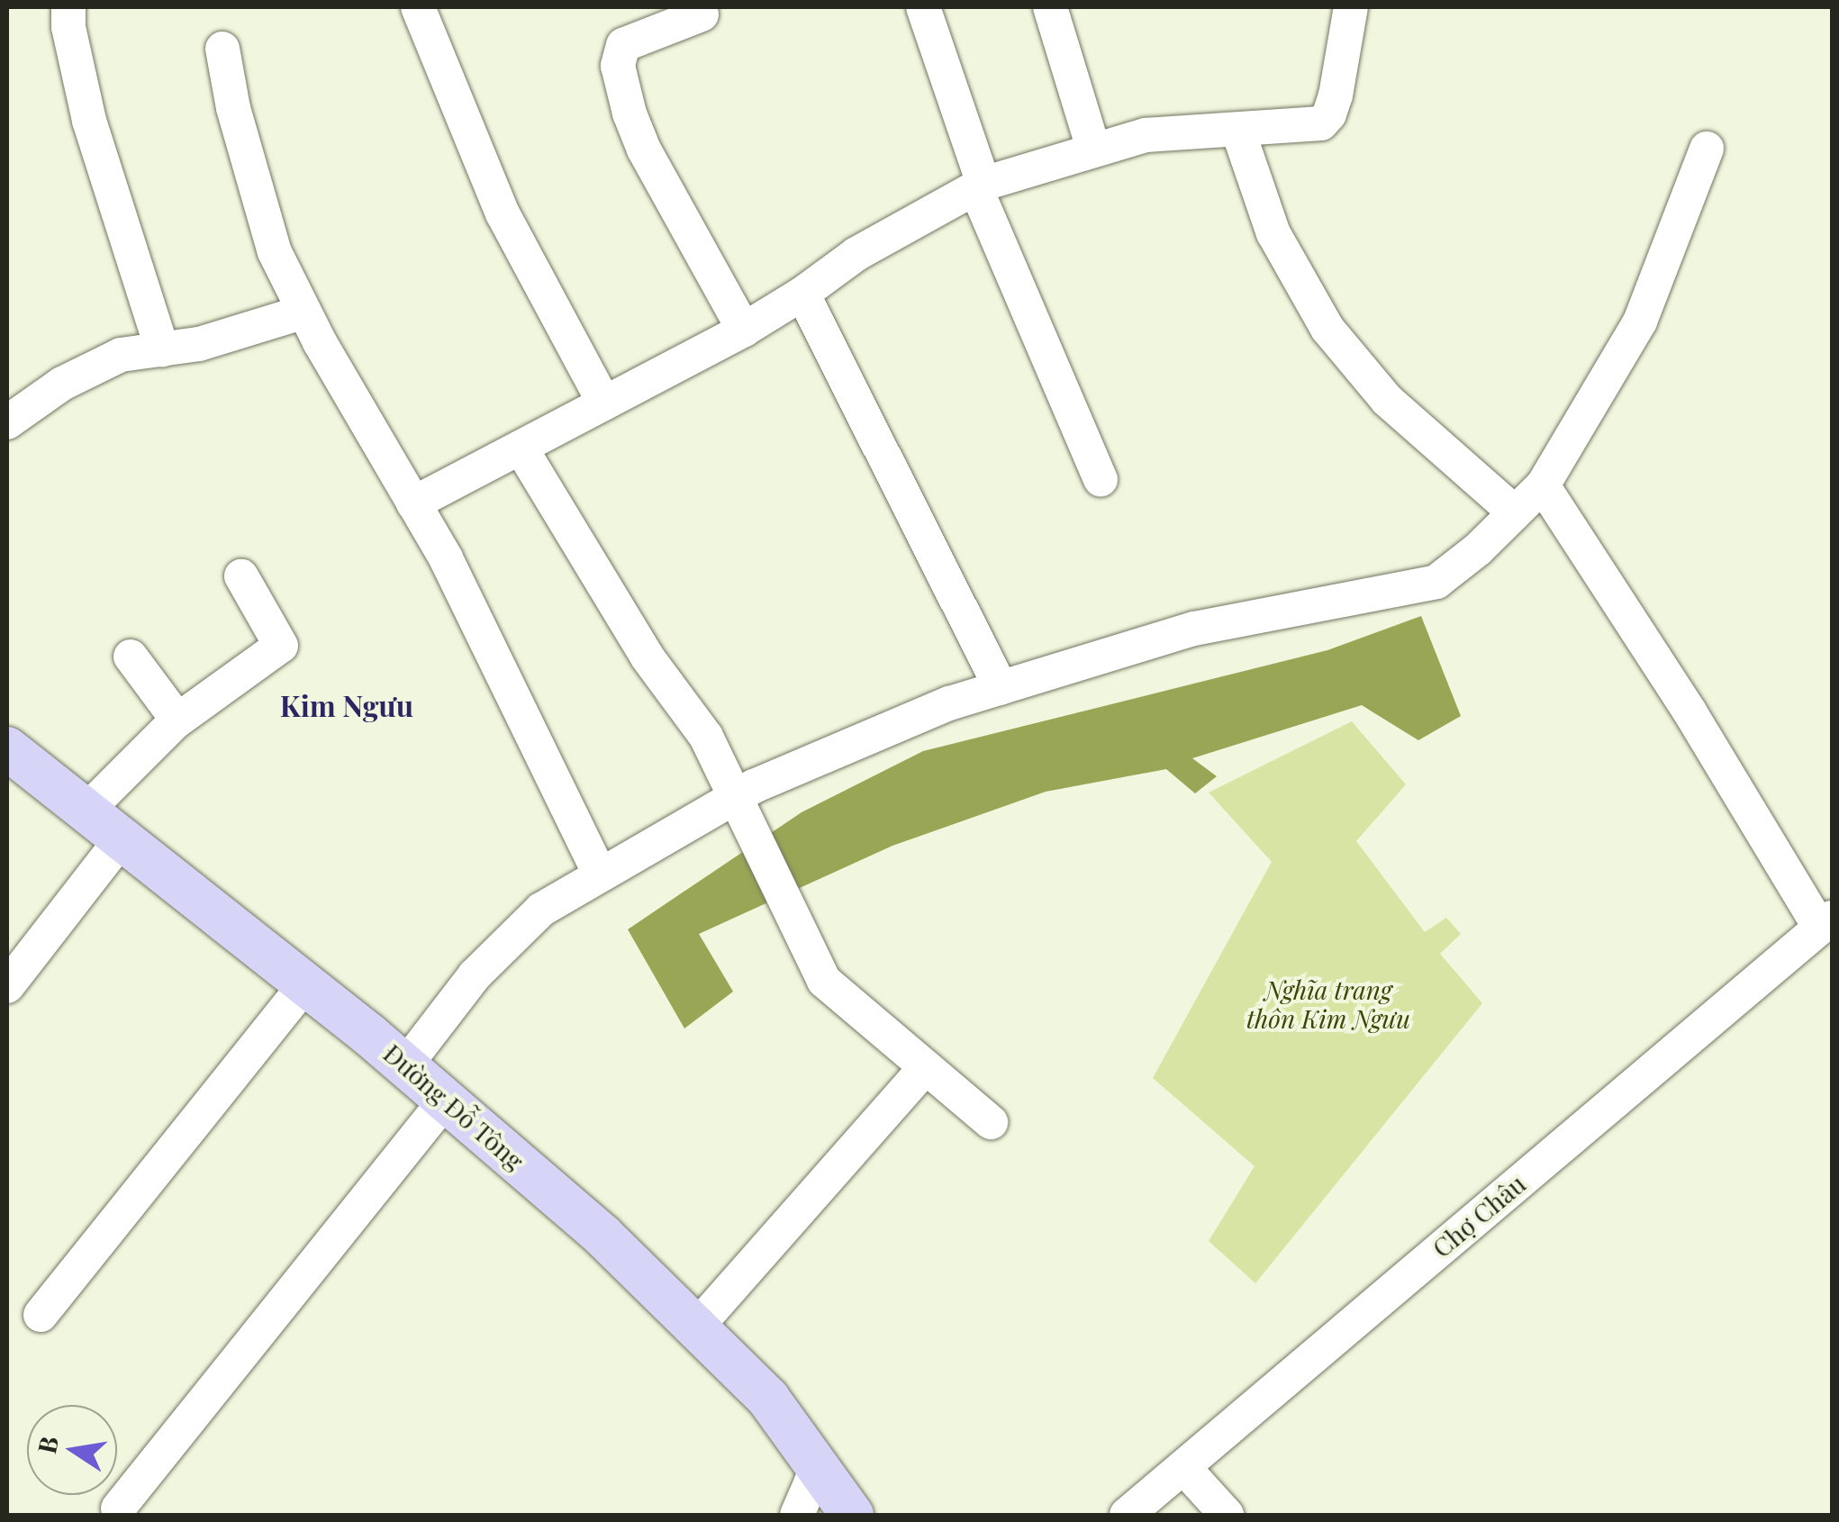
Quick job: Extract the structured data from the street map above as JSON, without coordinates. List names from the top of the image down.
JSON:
{
  "streets": {
    "main road": ["Đường Đỗ Tông"],
    "street": ["Chợ Châu"]
  },
  "districts": ["Kim Ngưu"],
  "parks": ["Nghĩa trang thôn Kim Ngưu"],
  "north": "left"
}
